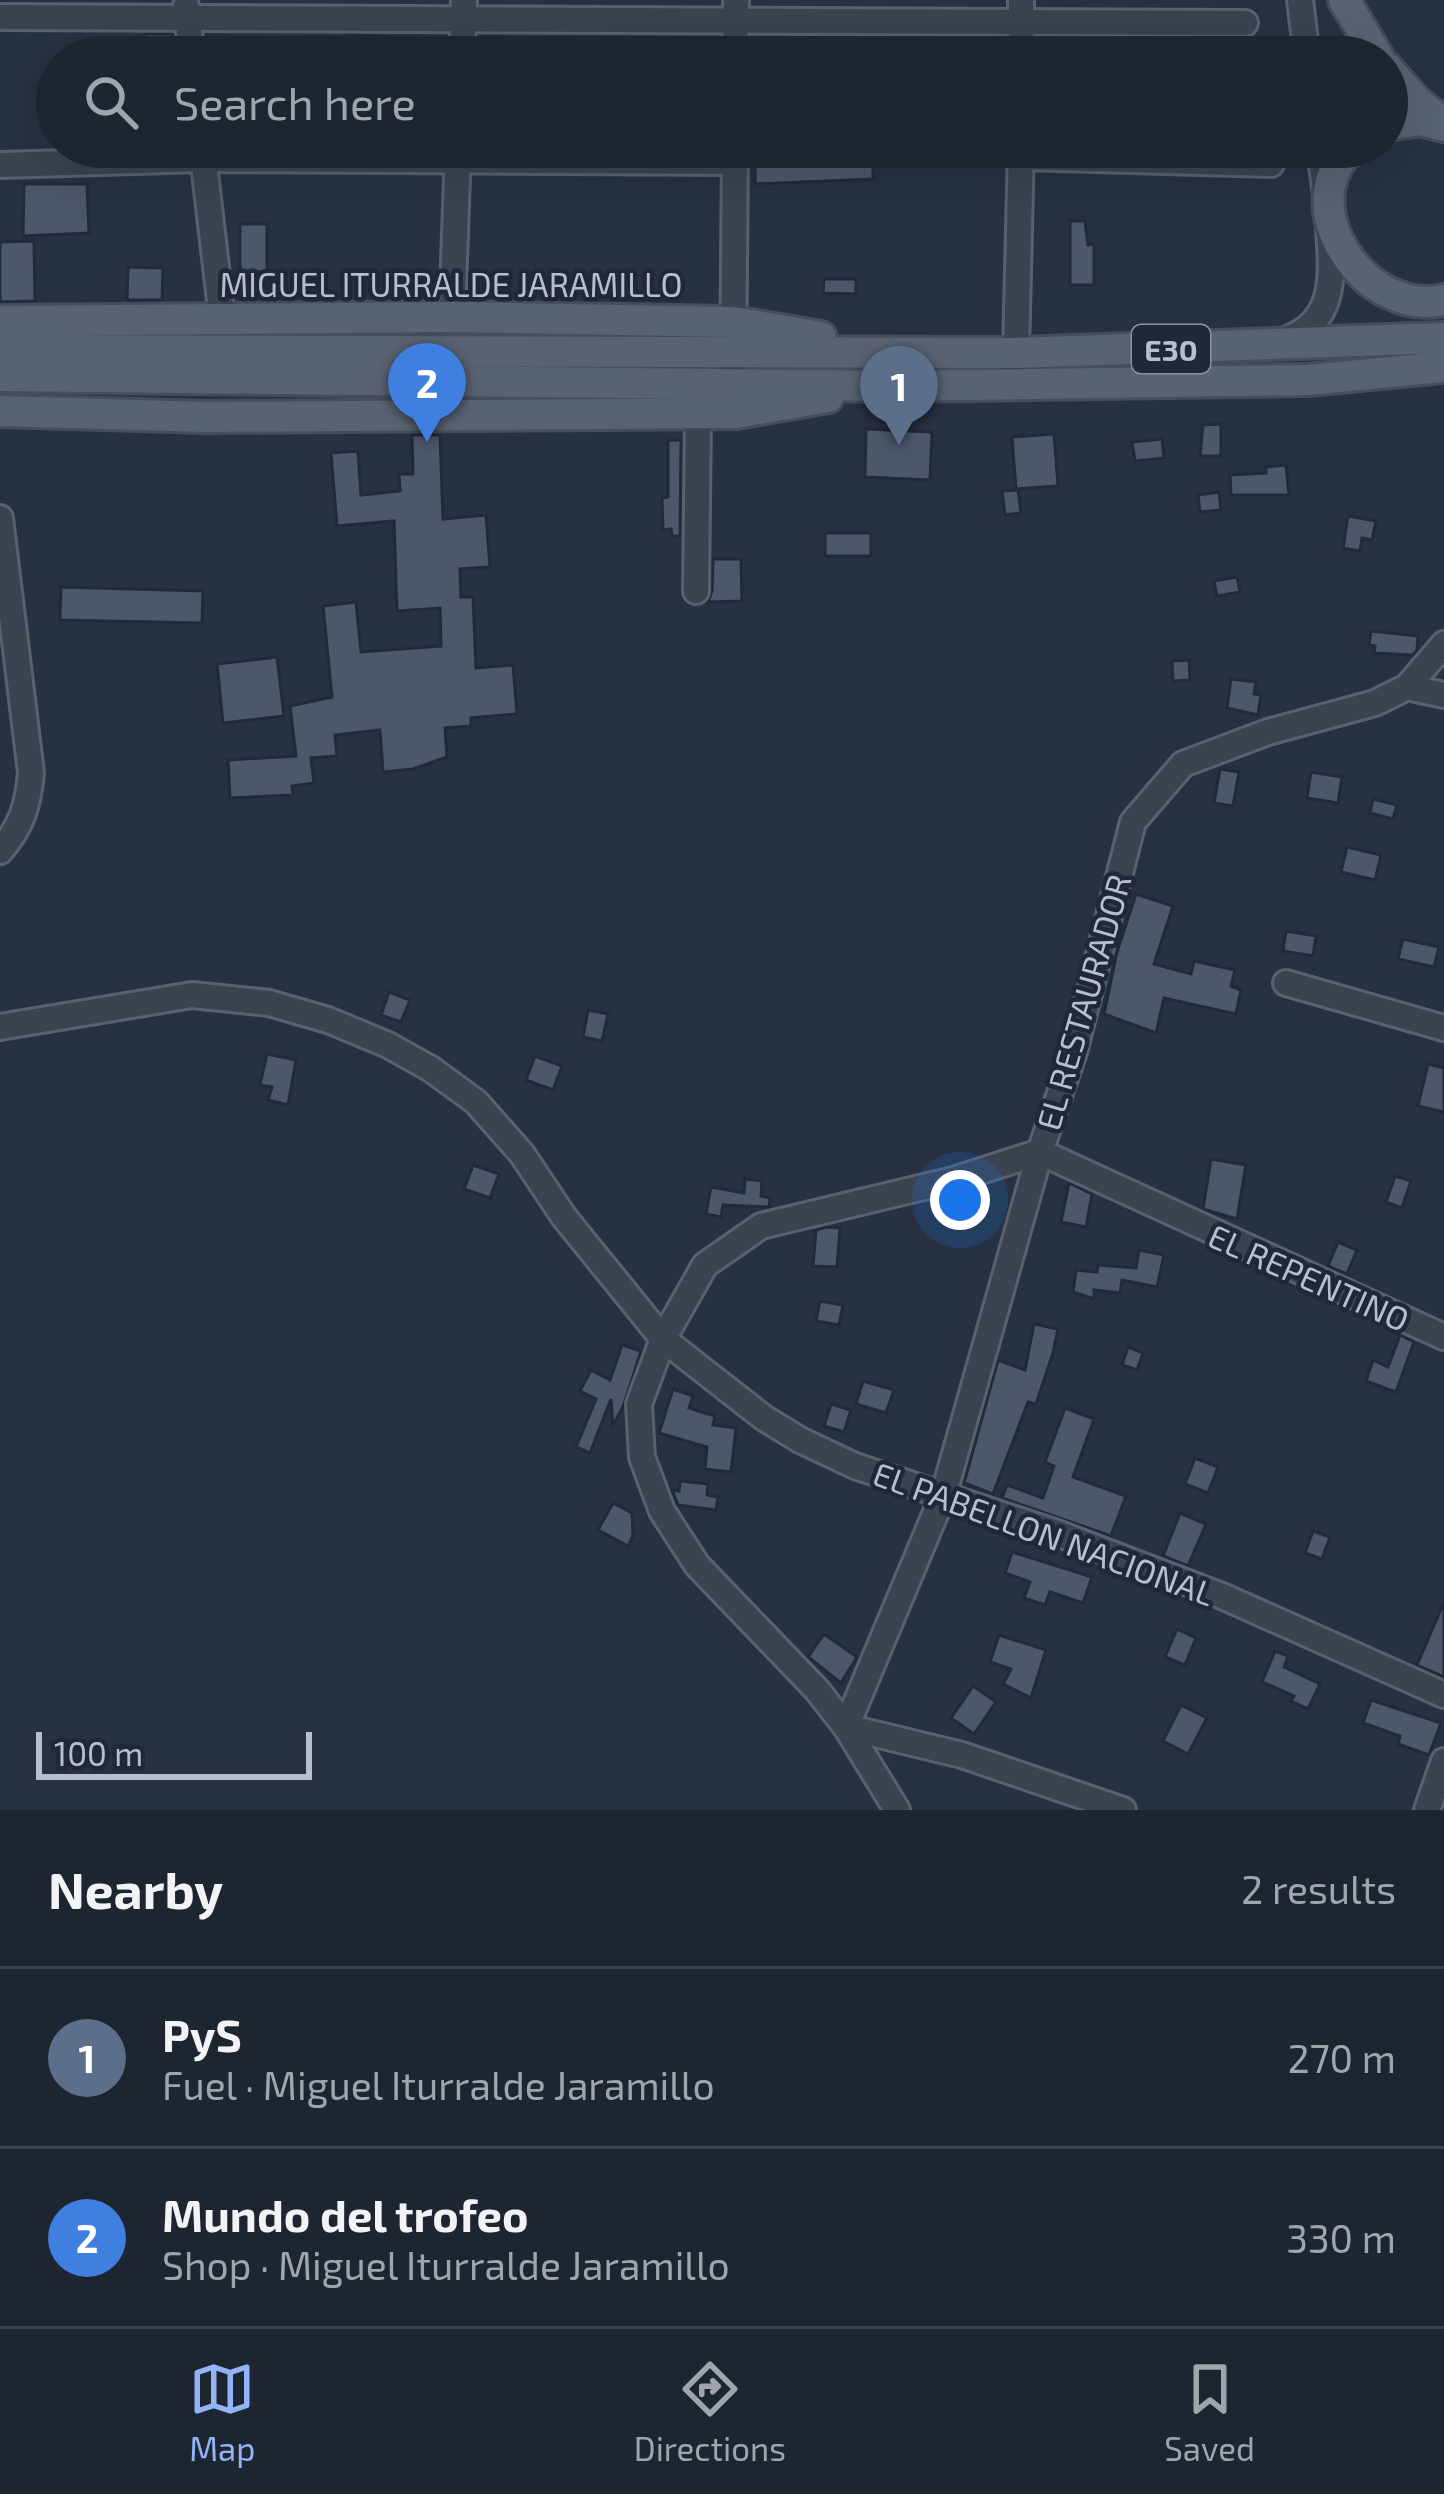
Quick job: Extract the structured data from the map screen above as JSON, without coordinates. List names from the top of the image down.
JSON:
{
  "streets": {
    "main road": ["MIGUEL ITURRALDE JARAMILLO", "E30"],
    "street": ["EL RESTAURADOR", "EL REPENTINO", "EL PABELLON NACIONAL"]
  },
  "crossings": [
    ["EL RESTAURADOR", "EL REPENTINO"],
    ["EL RESTAURADOR", "EL PABELLON NACIONAL"]
  ],
  "scale_bar": "100 m",
  "page": {
    "search": "Search here",
    "pins": ["2", "1"],
    "scale": "100 m",
    "heading": ["Nearby", "2 results"],
    "list": [
      {
        "mark": "1",
        "name": "PyS",
        "note": "Fuel · Miguel Iturralde Jaramillo",
        "value": "270 m"
      },
      {
        "mark": "2",
        "name": "Mundo del trofeo",
        "note": "Shop · Miguel Iturralde Jaramillo",
        "value": "330 m"
      }
    ],
    "nav": ["Map", "Directions", "Saved"]
  }
}
